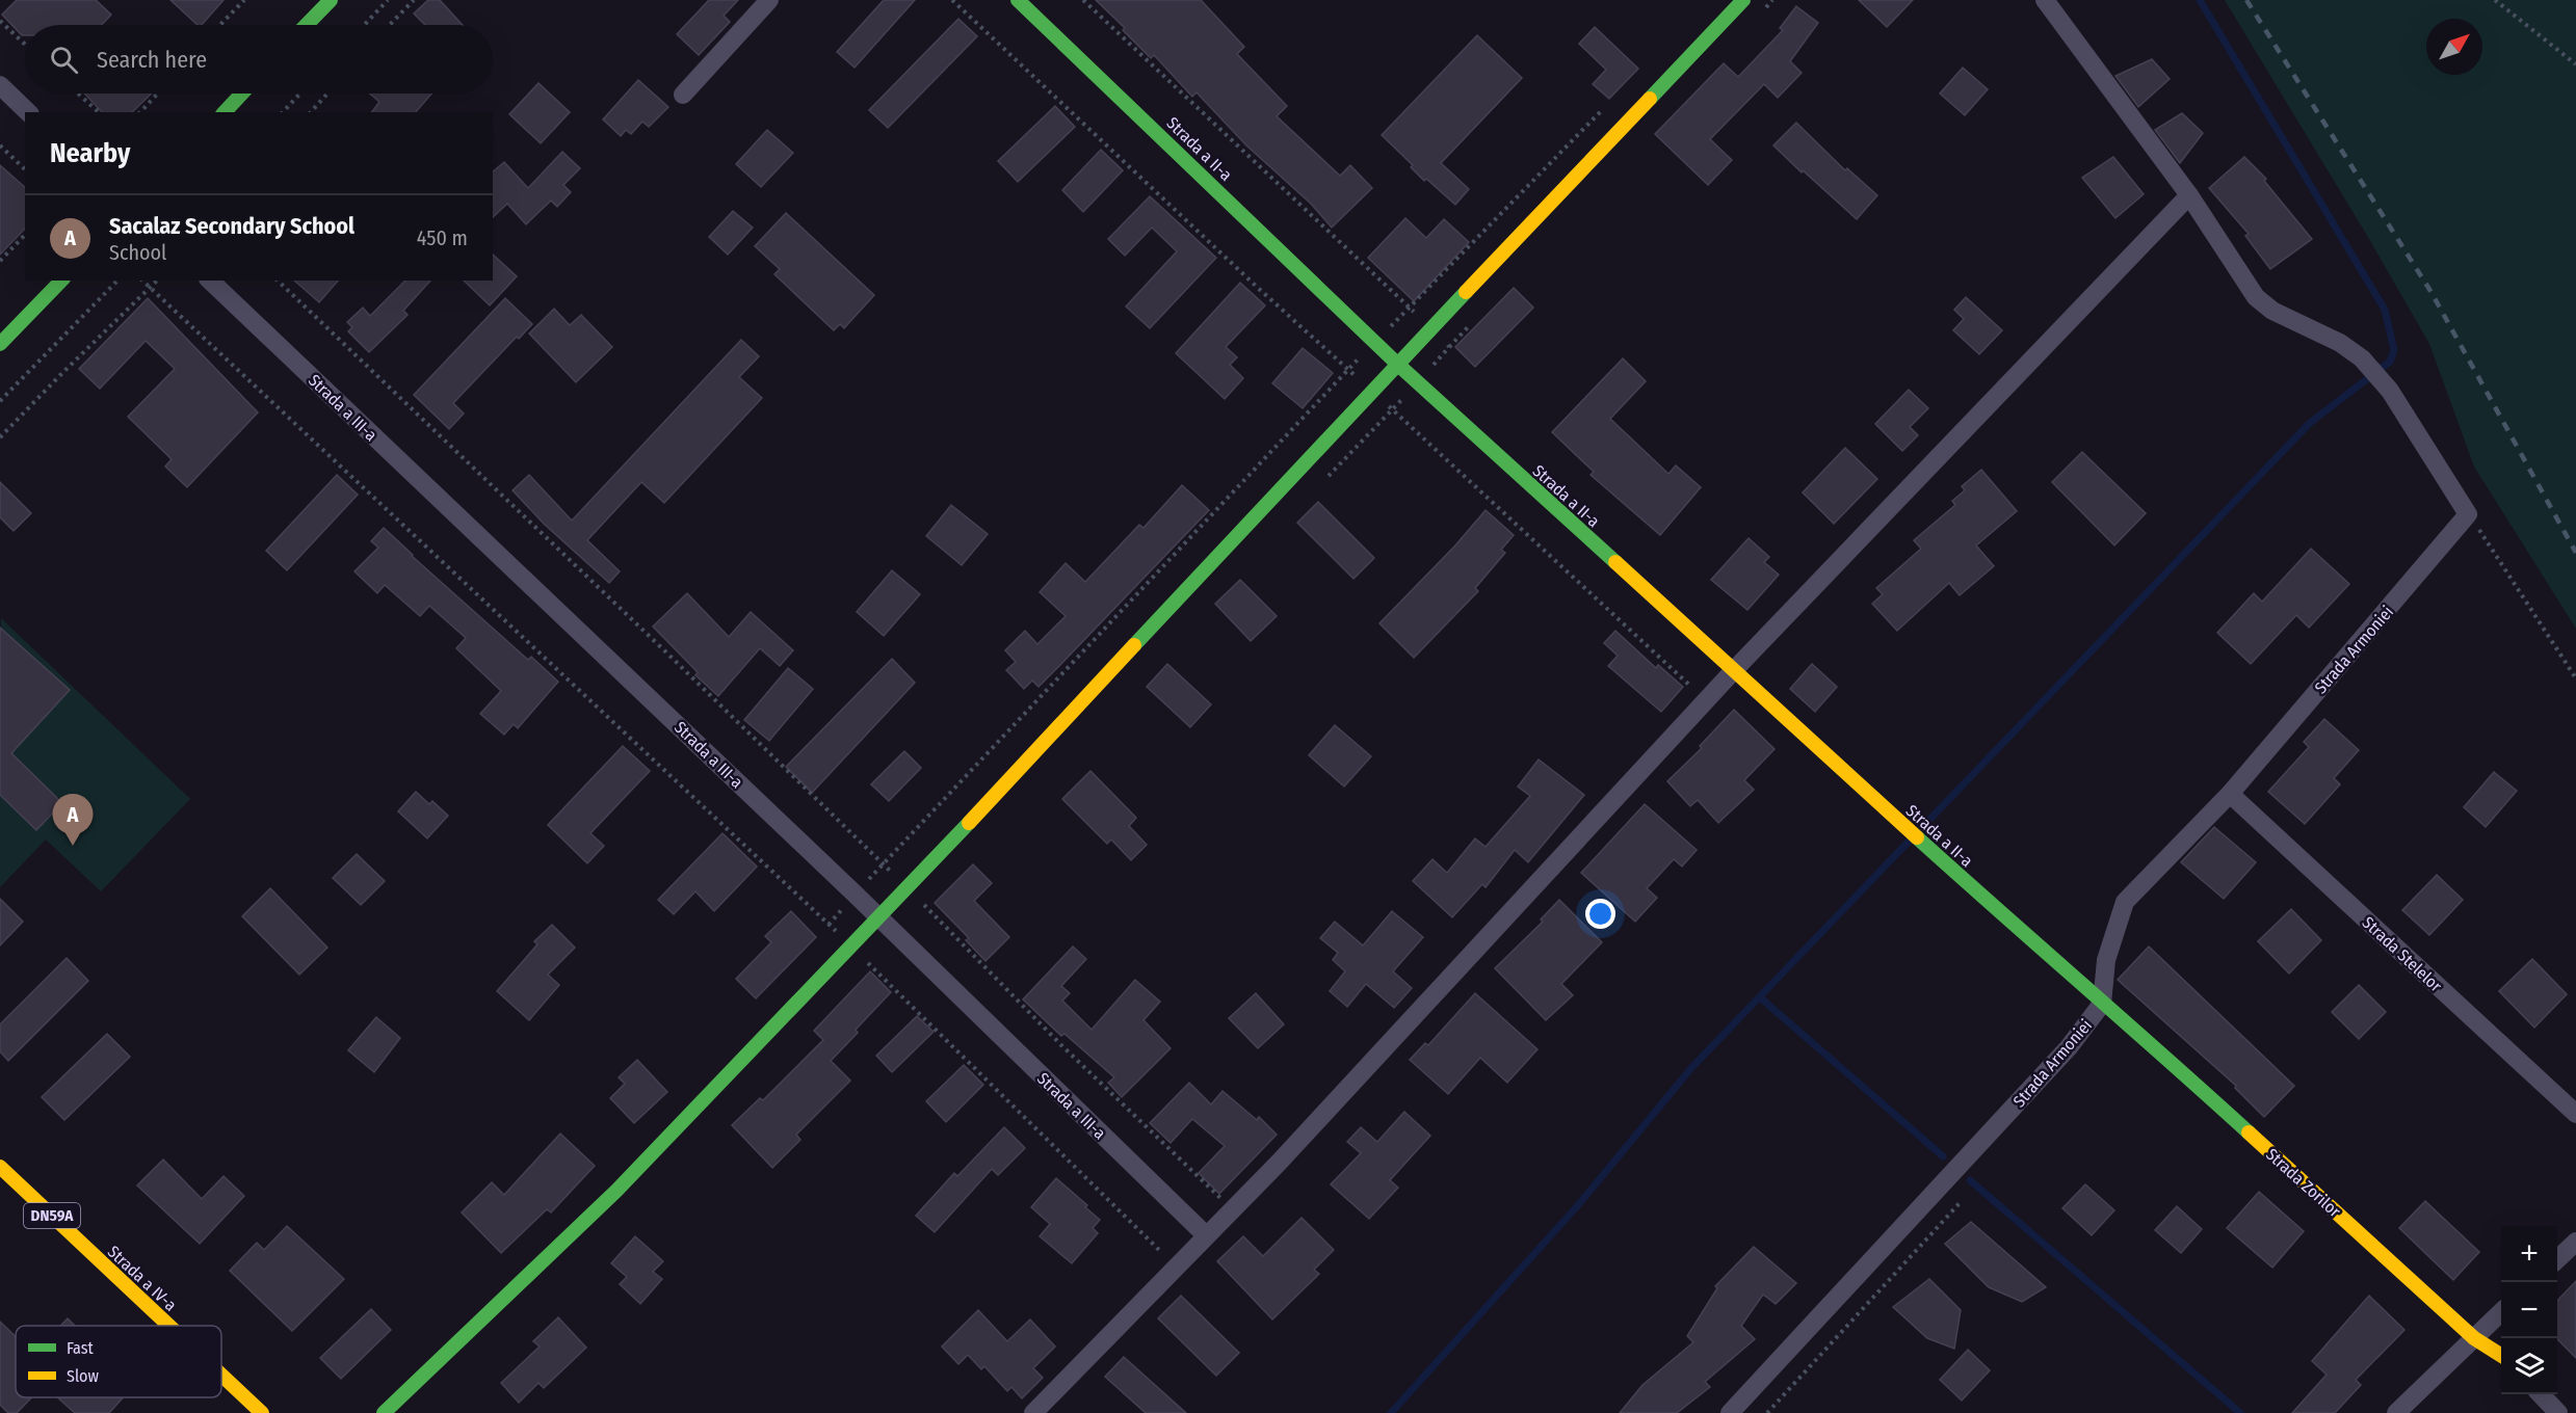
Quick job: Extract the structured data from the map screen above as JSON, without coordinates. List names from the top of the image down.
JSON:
{
  "streets": {
    "street": [
      "Strada a II-a",
      "Strada a III-a",
      "Strada Armoniei",
      "Strada Stelelor",
      "Strada Zorilor",
      "DN59A",
      "Strada a IV-a"
    ]
  },
  "crossings": [
    ["Strada a II-a", "Strada Armoniei"],
    ["Strada a II-a", "Strada Zorilor"],
    ["Strada Armoniei", "Strada Stelelor"],
    ["Strada Armoniei", "Strada Zorilor"]
  ],
  "legend": ["Fast", "Slow"],
  "north": "top right",
  "page": {
    "search": "Search here",
    "heading": "Nearby",
    "list": [
      {
        "mark": "A",
        "name": "Sacalaz Secondary School",
        "note": "School",
        "value": "450 m"
      }
    ],
    "pins": "A",
    "map_buttons": ["+", "−"]
  }
}
